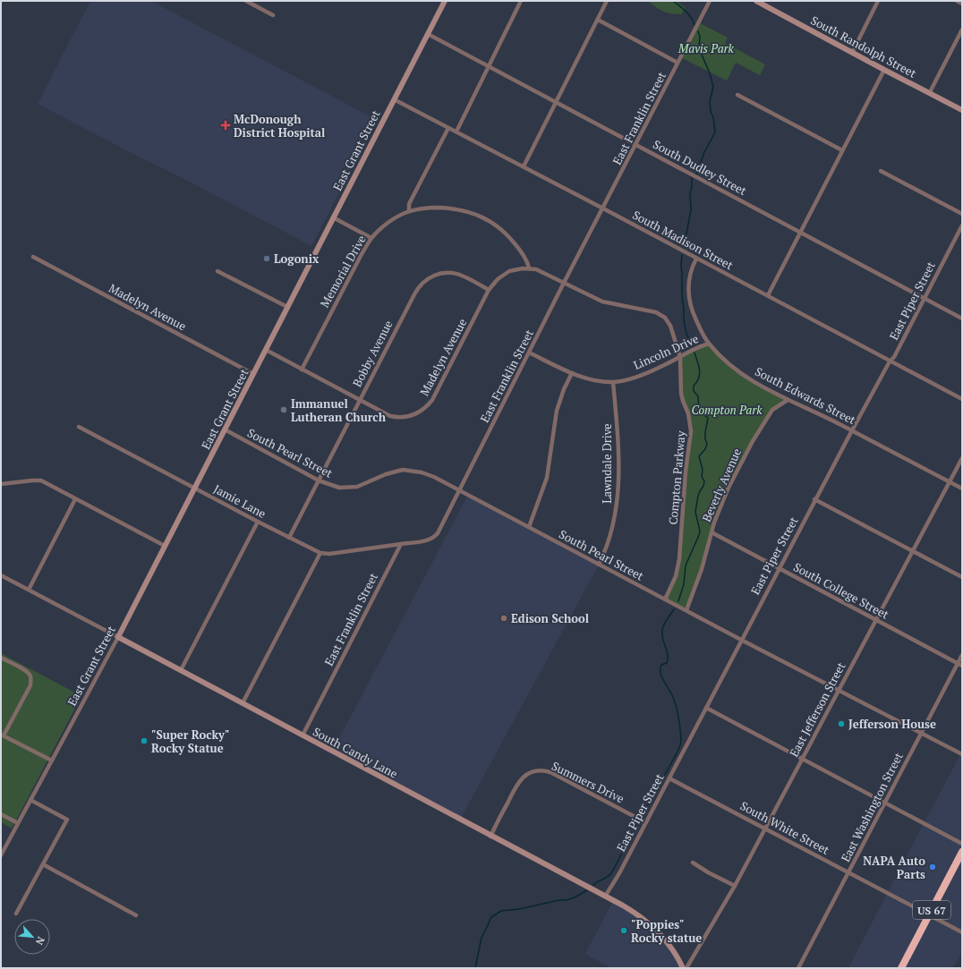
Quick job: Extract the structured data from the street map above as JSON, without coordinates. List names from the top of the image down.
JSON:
{
  "streets": {
    "highway": ["US 67"],
    "main road": ["South Randolph Street", "East Grant Street", "South Candy Lane"],
    "street": [
      "East Franklin Street",
      "South Dudley Street",
      "South Madison Street",
      "Memorial Drive",
      "East Piper Street",
      "Madelyn Avenue",
      "Lincoln Drive",
      "Bobby Avenue",
      "South Edwards Street",
      "South Pearl Street",
      "Lawndale Drive",
      "Compton Parkway",
      "Beverly Avenue",
      "Jamie Lane",
      "South College Street",
      "East Jefferson Street",
      "Summers Drive",
      "East Washington Street",
      "South White Street"
    ]
  },
  "crossings": [
    ["East Franklin Street", "South Dudley Street"],
    ["East Franklin Street", "South Madison Street"],
    ["East Franklin Street", "Madelyn Avenue"],
    ["East Franklin Street", "Lincoln Drive"],
    ["East Franklin Street", "South Pearl Street"],
    ["East Franklin Street", "Jamie Lane"],
    ["East Franklin Street", "South Candy Lane"],
    ["East Grant Street", "South Dudley Street"],
    ["East Grant Street", "South Madison Street"],
    ["East Grant Street", "Madelyn Avenue"],
    ["East Grant Street", "South Pearl Street"],
    ["East Grant Street", "Jamie Lane"],
    ["East Grant Street", "South Candy Lane"],
    ["South Dudley Street", "East Piper Street"],
    ["South Madison Street", "East Piper Street"],
    ["South Madison Street", "South Edwards Street"],
    ["Memorial Drive", "Madelyn Avenue"],
    ["East Piper Street", "South Edwards Street"],
    ["East Piper Street", "South Pearl Street"],
    ["East Piper Street", "South College Street"],
    ["East Piper Street", "South Candy Lane"],
    ["East Piper Street", "Summers Drive"],
    ["East Piper Street", "South White Street"],
    ["Madelyn Avenue", "Bobby Avenue"],
    ["Lincoln Drive", "South Edwards Street"],
    ["Lincoln Drive", "Lawndale Drive"],
    ["Lincoln Drive", "Compton Parkway"],
    ["Bobby Avenue", "South Pearl Street"],
    ["Bobby Avenue", "Jamie Lane"],
    ["South Edwards Street", "Beverly Avenue"],
    ["South Edwards Street", "East Jefferson Street"],
    ["South Pearl Street", "Lawndale Drive"],
    ["South Pearl Street", "Compton Parkway"],
    ["South Pearl Street", "Beverly Avenue"],
    ["South Pearl Street", "East Jefferson Street"],
    ["South Pearl Street", "East Washington Street"],
    ["Beverly Avenue", "South College Street"],
    ["South College Street", "East Jefferson Street"],
    ["South College Street", "East Washington Street"],
    ["East Jefferson Street", "South White Street"],
    ["South Candy Lane", "Summers Drive"],
    ["East Washington Street", "South White Street"],
    ["South White Street", "US 67"]
  ],
  "parks": ["Mavis Park", "Compton Park"],
  "places": {
    "health": ["McDonough District Hospital"],
    "other": [
      "Logonix",
      "Immanuel Lutheran Church",
      "Edison School",
      "Jefferson House",
      "\"Super Rocky\" Rocky Statue",
      "NAPA Auto Parts",
      "\"Poppies\" Rocky statue"
    ]
  },
  "north": "bottom right"
}
